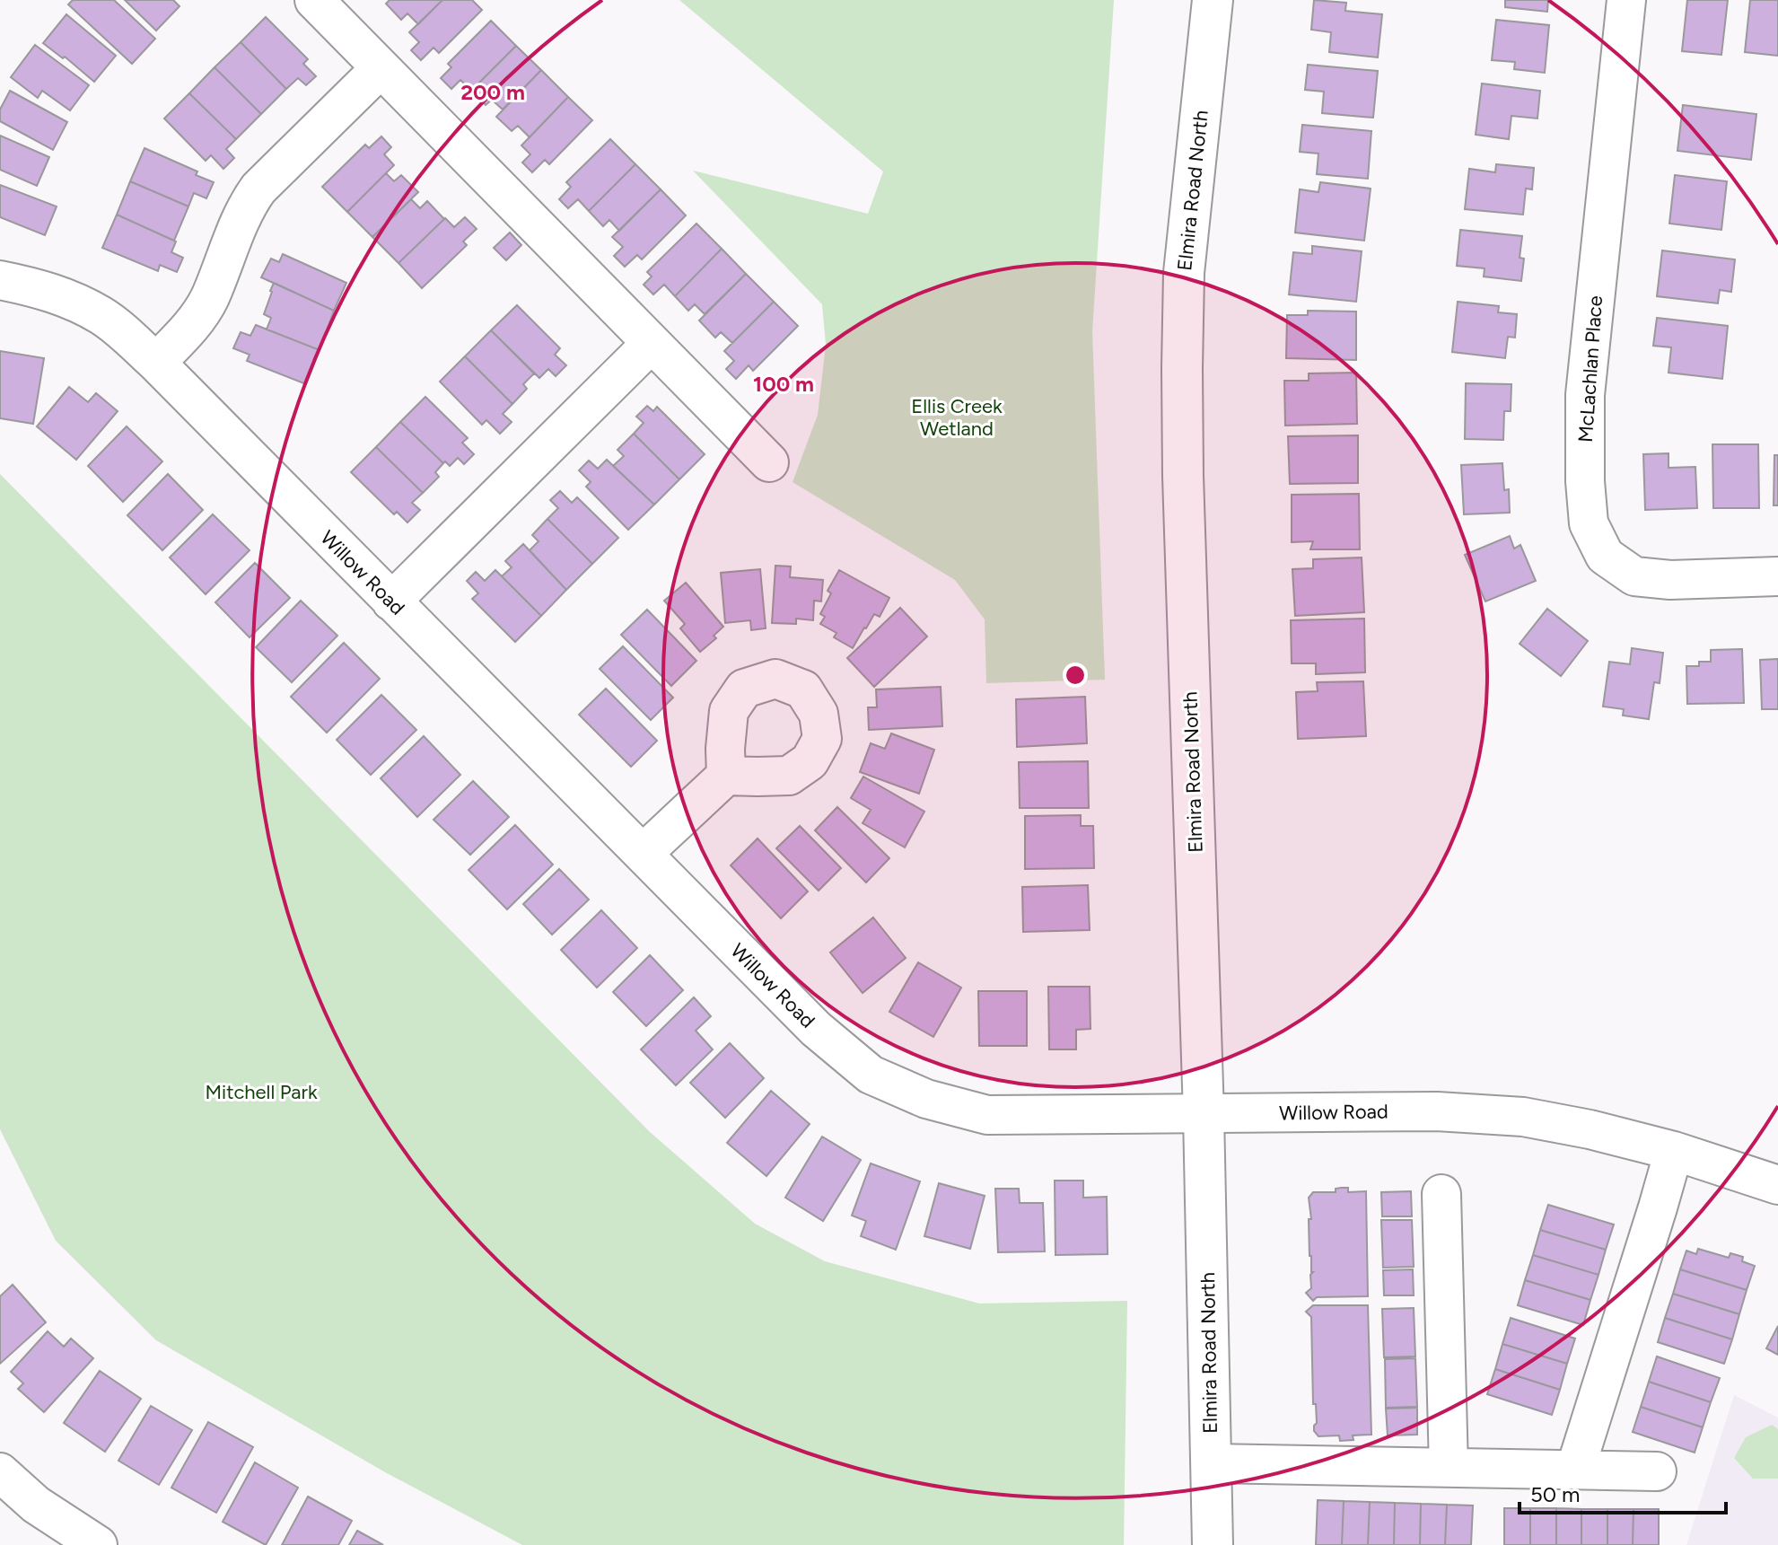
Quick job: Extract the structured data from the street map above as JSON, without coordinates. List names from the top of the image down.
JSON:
{
  "streets": {
    "main road": ["Elmira Road North"],
    "street": ["McLachlan Place", "Willow Road"]
  },
  "crossings": [
    ["Elmira Road North", "Willow Road"]
  ],
  "parks": ["Ellis Creek Wetland", "Mitchell Park"],
  "scale_bar": "50 m",
  "rings": ["200 m", "100 m"]
}
